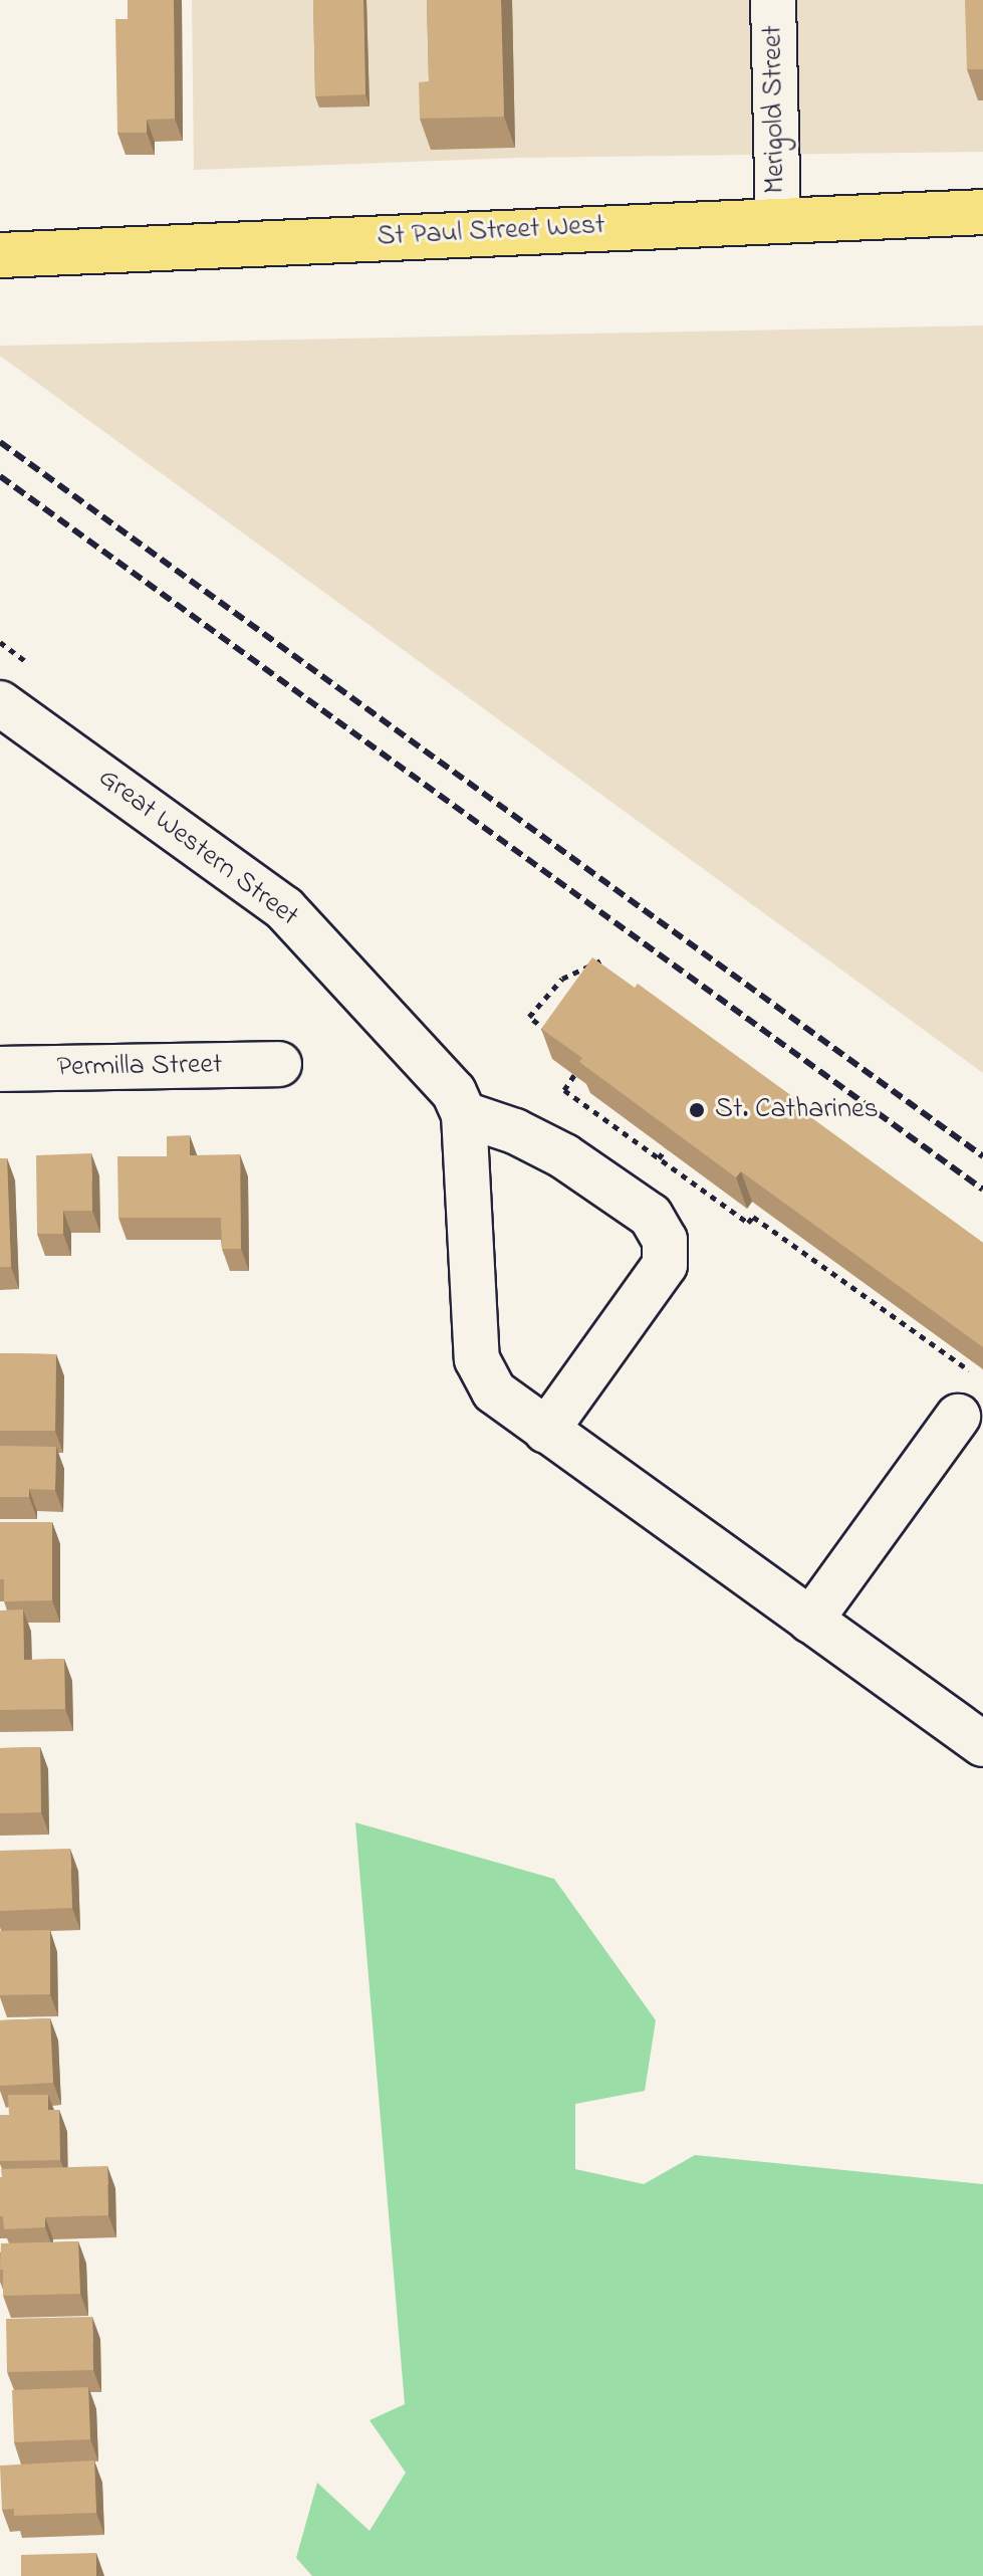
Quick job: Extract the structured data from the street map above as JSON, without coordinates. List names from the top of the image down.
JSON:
{
  "streets": {
    "main road": ["St Paul Street West"],
    "street": ["Merigold Street", "Great Western Street", "Permilla Street"]
  },
  "crossings": [
    ["Merigold Street", "St Paul Street West"]
  ],
  "places": ["St. Catharines"]
}
